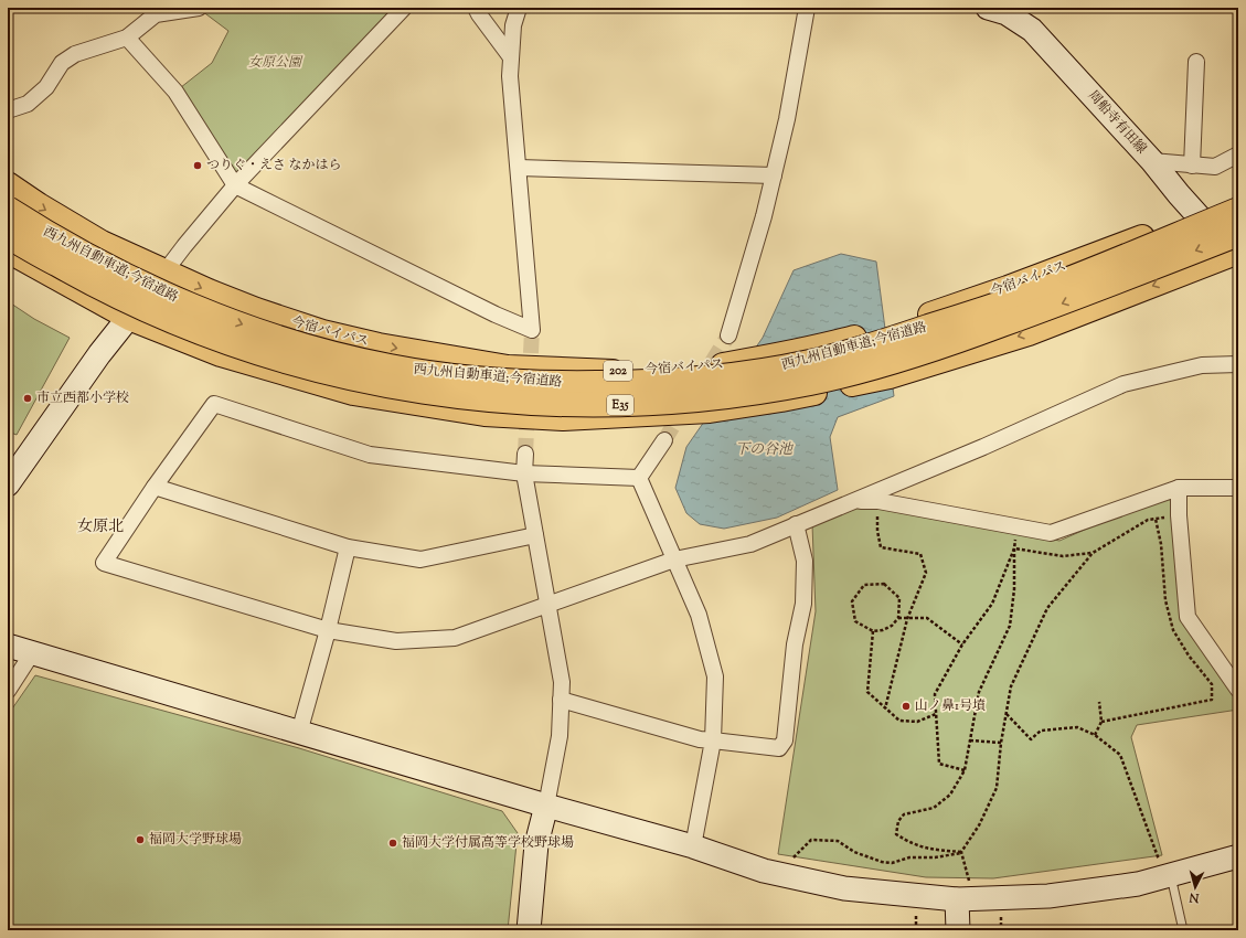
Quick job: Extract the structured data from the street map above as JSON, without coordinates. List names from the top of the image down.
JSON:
{
  "streets": {
    "highway": [
      "西九州自動車道;今宿道路",
      "今宿バイパス",
      "202",
      "E35"
    ],
    "street": ["周船寺有田線"]
  },
  "crossings": [
    ["周船寺有田線", "西九州自動車道;今宿道路"],
    ["周船寺有田線", "今宿バイパス"]
  ],
  "districts": ["女原北"],
  "water": ["下の谷池"],
  "parks": ["女原公園"],
  "places": [
    "つりぐ・えさ なかはら",
    "市立西都小学校",
    "山ノ鼻1号墳",
    "福岡大学野球場",
    "福岡大学付属高等学校野球場"
  ],
  "north": "bottom"
}
